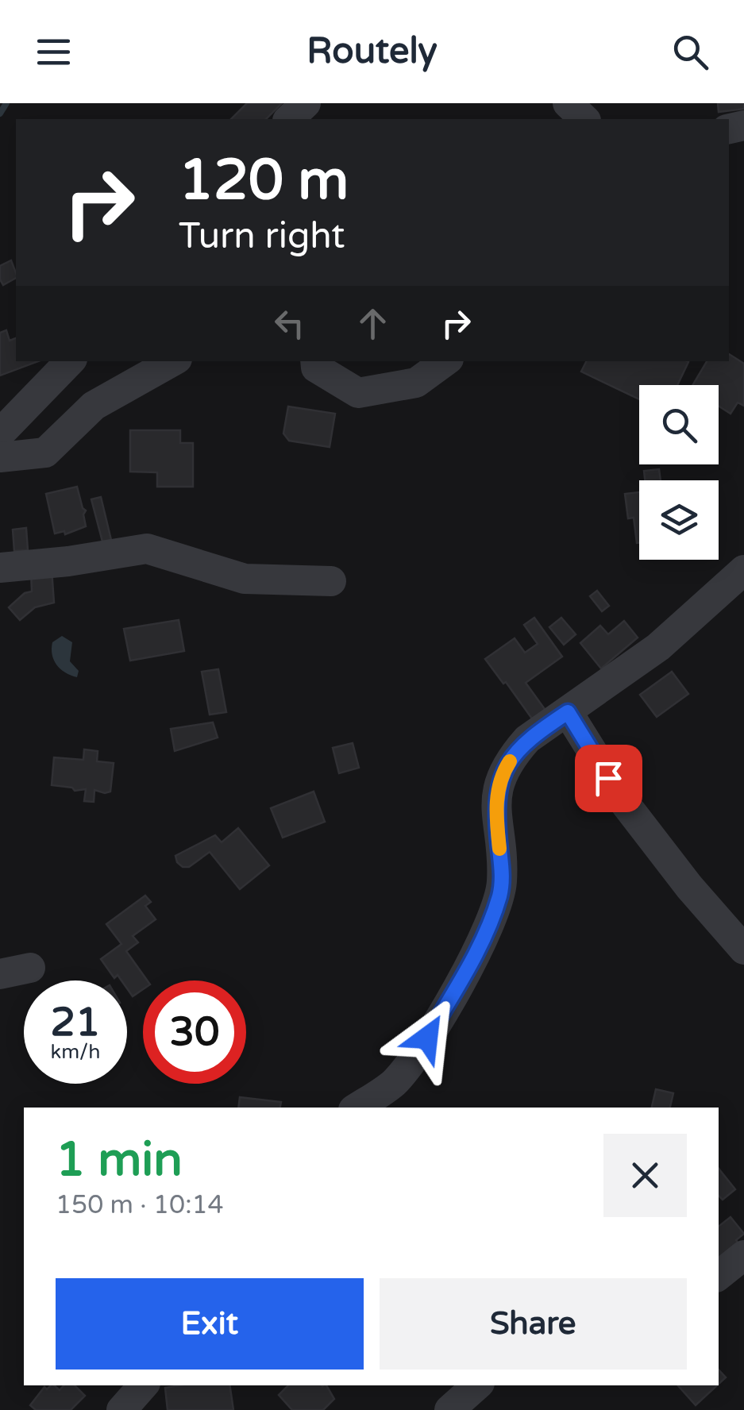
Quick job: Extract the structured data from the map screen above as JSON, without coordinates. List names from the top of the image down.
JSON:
{
  "page": {
    "header": "Routely",
    "turn": ["120 m", "Turn right"],
    "speed": "21 km/h",
    "limit": "30",
    "heading": ["1 min", "150 m · 10:14"],
    "buttons": ["Exit", "Share"]
  }
}
